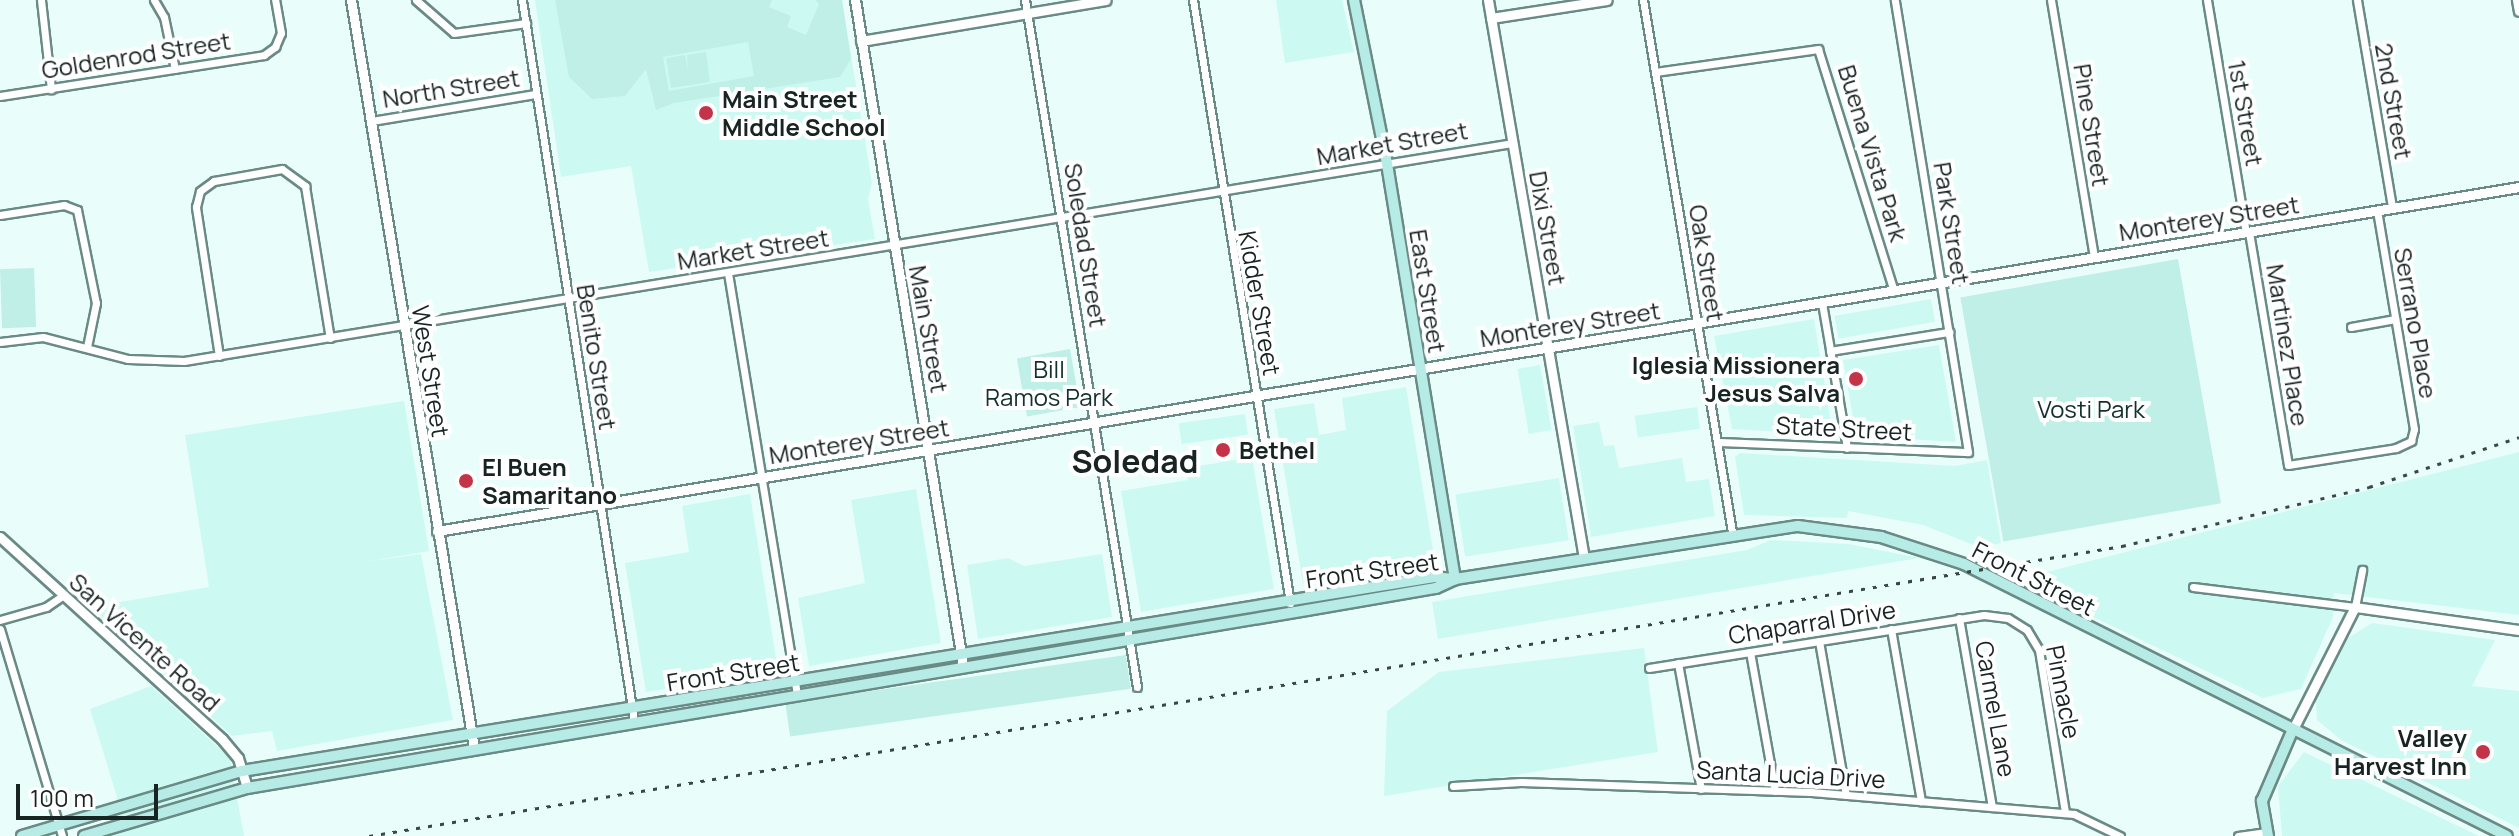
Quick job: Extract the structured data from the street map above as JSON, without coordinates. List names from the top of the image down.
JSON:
{
  "streets": {
    "main road": ["East Street", "Front Street"],
    "street": [
      "Goldenrod Street",
      "North Street",
      "2nd Street",
      "1st Street",
      "Pine Street",
      "Market Street",
      "Buena Vista Park",
      "Monterey Street",
      "Park Street",
      "Dixi Street",
      "Soledad Street",
      "Oak Street",
      "Kidder Street",
      "Serrano Place",
      "Main Street",
      "Martinez Place",
      "Benito Street",
      "West Street",
      "State Street",
      "Chaparral Drive",
      "San Vicente Road",
      "Pinnacle",
      "Carmel Lane",
      "Santa Lucia Drive"
    ]
  },
  "crossings": [
    ["North Street", "Benito Street"],
    ["North Street", "West Street"],
    ["2nd Street", "Monterey Street"],
    ["1st Street", "Monterey Street"],
    ["1st Street", "Martinez Place"],
    ["Pine Street", "Monterey Street"],
    ["Market Street", "Dixi Street"],
    ["Market Street", "Soledad Street"],
    ["Market Street", "East Street"],
    ["Market Street", "Kidder Street"],
    ["Market Street", "Main Street"],
    ["Market Street", "Benito Street"],
    ["Market Street", "West Street"],
    ["Buena Vista Park", "Monterey Street"],
    ["Buena Vista Park", "Oak Street"],
    ["Monterey Street", "Park Street"],
    ["Monterey Street", "Dixi Street"],
    ["Monterey Street", "Soledad Street"],
    ["Monterey Street", "Oak Street"],
    ["Monterey Street", "East Street"],
    ["Monterey Street", "Kidder Street"],
    ["Monterey Street", "Serrano Place"],
    ["Monterey Street", "Main Street"],
    ["Monterey Street", "Martinez Place"],
    ["Monterey Street", "Benito Street"],
    ["Monterey Street", "West Street"],
    ["Park Street", "State Street"],
    ["Dixi Street", "Front Street"],
    ["Soledad Street", "Front Street"],
    ["Oak Street", "State Street"],
    ["Oak Street", "Front Street"],
    ["East Street", "Front Street"],
    ["Kidder Street", "Front Street"],
    ["Serrano Place", "Martinez Place"],
    ["Main Street", "Front Street"],
    ["Benito Street", "Front Street"],
    ["West Street", "Front Street"],
    ["Front Street", "San Vicente Road"],
    ["Chaparral Drive", "Pinnacle"],
    ["Chaparral Drive", "Carmel Lane"],
    ["Pinnacle", "Santa Lucia Drive"],
    ["Carmel Lane", "Santa Lucia Drive"]
  ],
  "districts": ["Soledad"],
  "parks": ["Bill Ramos Park", "Vosti Park"],
  "places": [
    "Main Street Middle School",
    "Iglesia Missionera Jesus Salva",
    "Bethel",
    "El Buen Samaritano",
    "Valley Harvest Inn"
  ],
  "scale_bar": "100 m"
}
